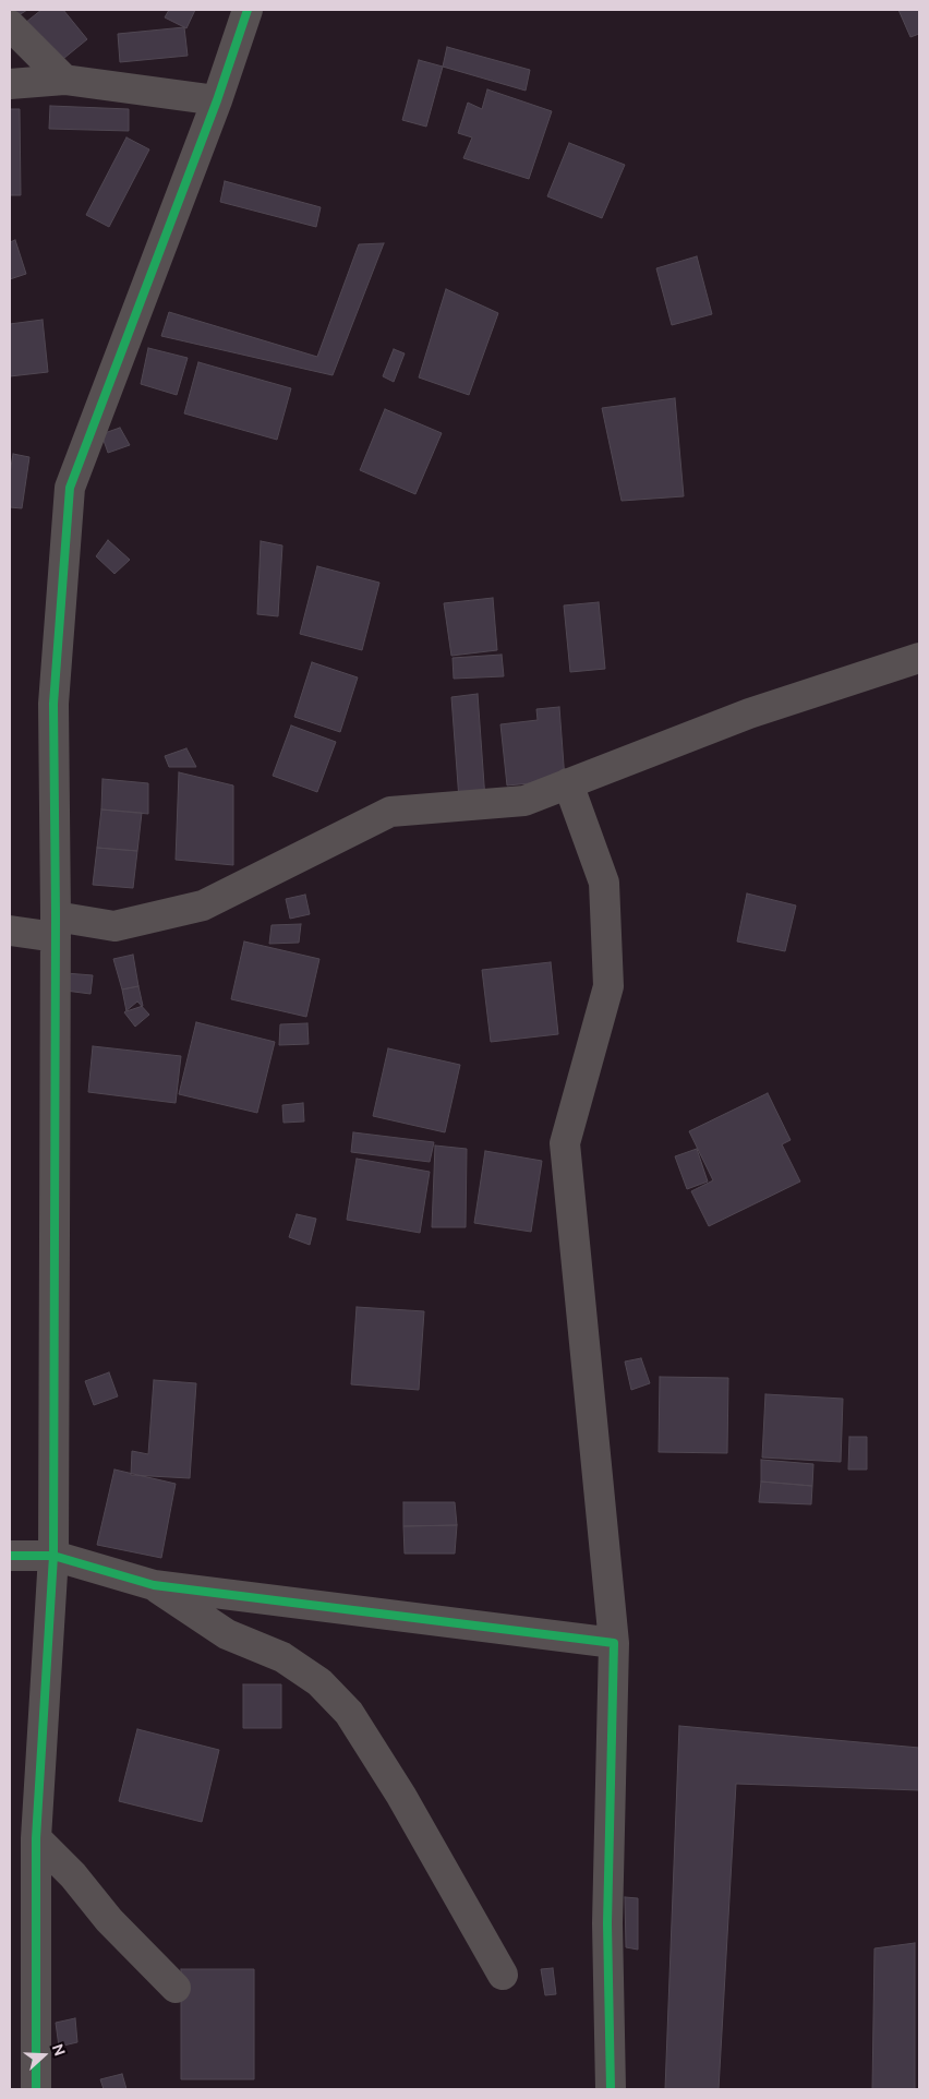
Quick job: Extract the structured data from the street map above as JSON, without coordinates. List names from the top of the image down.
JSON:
{
  "north": "right"
}
